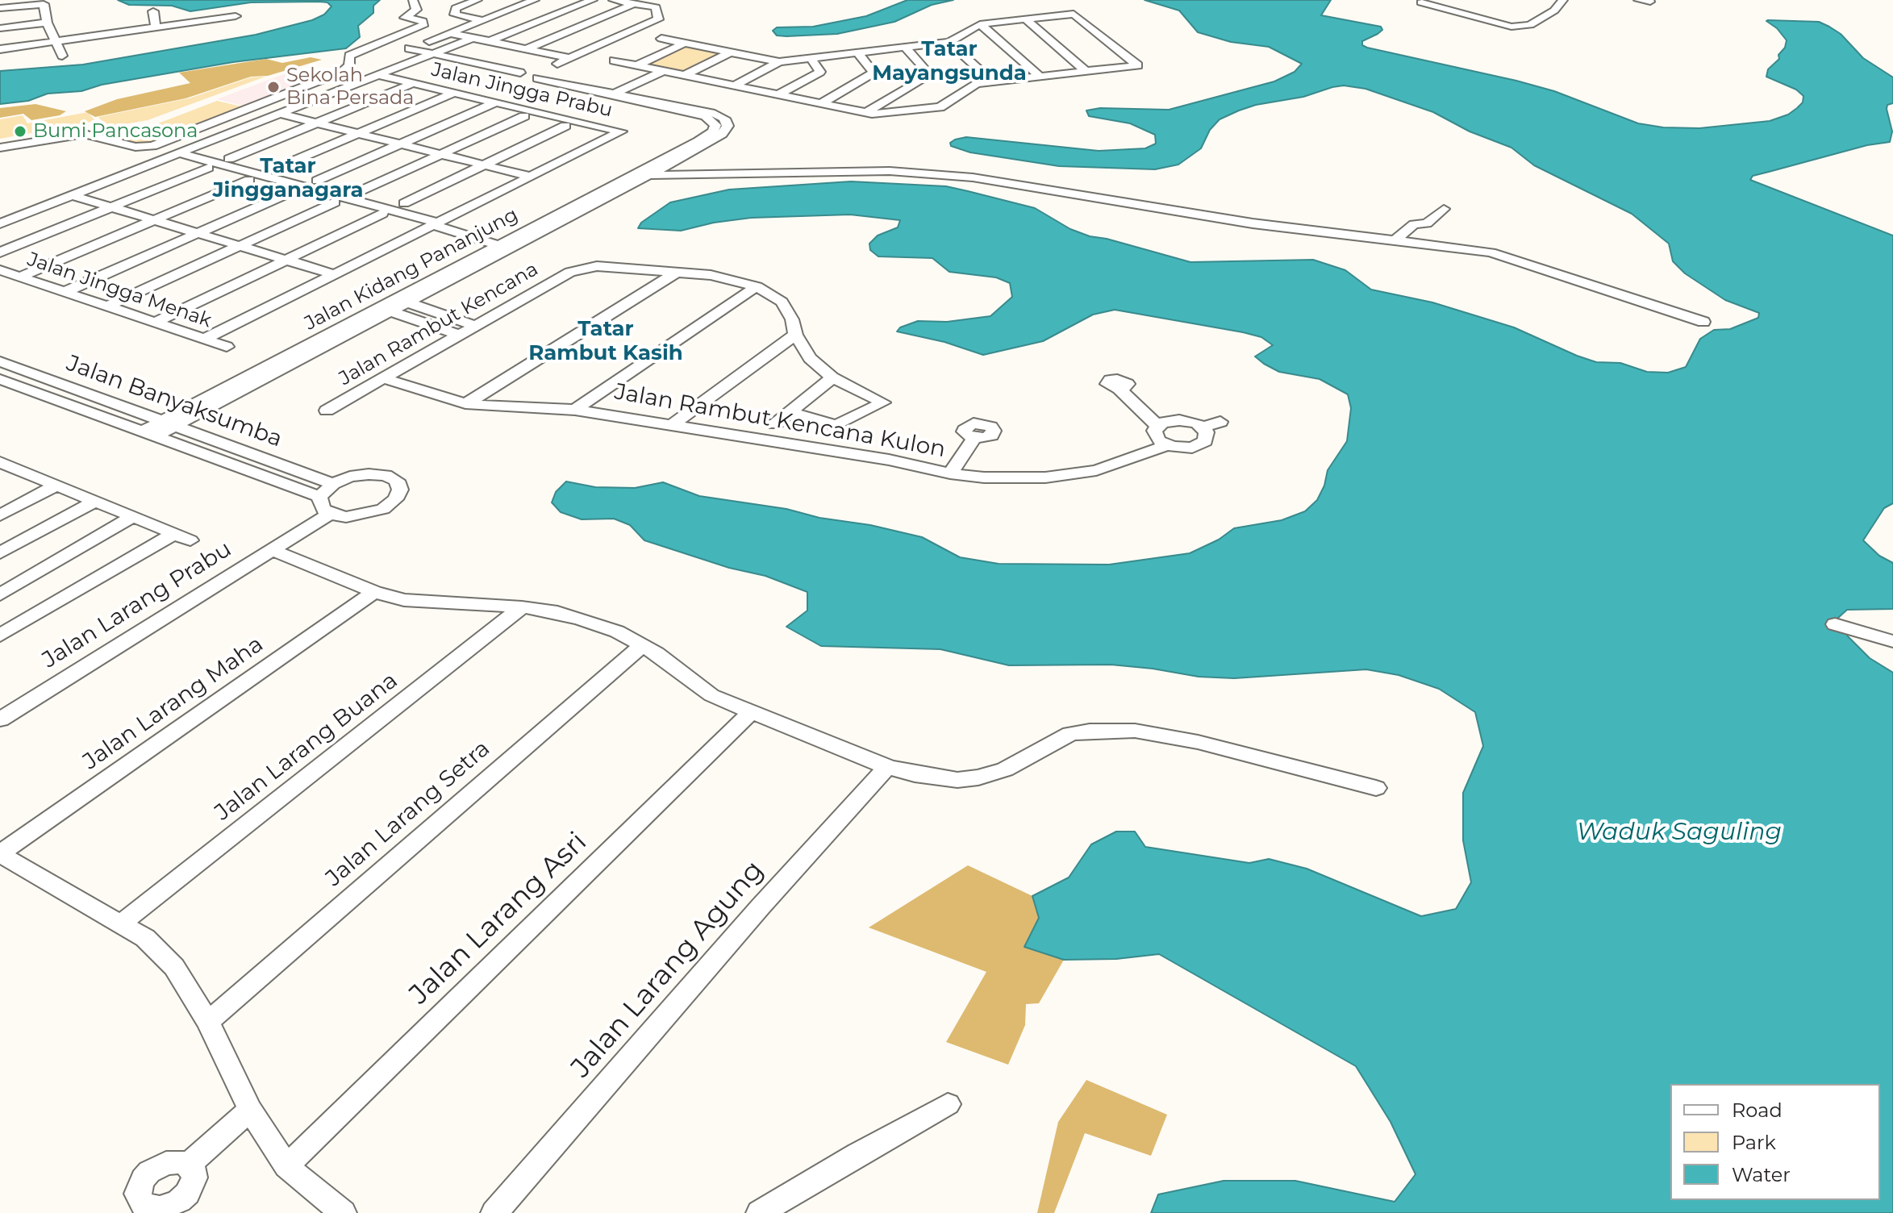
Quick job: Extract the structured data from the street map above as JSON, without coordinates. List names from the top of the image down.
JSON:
{
  "streets": {
    "street": [
      "Jalan Jingga Prabu",
      "Jalan Kidang Pananjung",
      "Jalan Jingga Menak",
      "Jalan Rambut Kencana",
      "Jalan Banyaksumba",
      "Jalan Rambut Kencana Kulon",
      "Jalan Larang Prabu",
      "Jalan Larang Maha",
      "Jalan Larang Buana",
      "Jalan Larang Setra",
      "Jalan Larang Asri",
      "Jalan Larang Agung"
    ]
  },
  "crossings": [
    ["Jalan Kidang Pananjung", "Jalan Banyaksumba"],
    ["Jalan Rambut Kencana", "Jalan Rambut Kencana Kulon"]
  ],
  "districts": ["Tatar Mayangsunda", "Tatar Jingganagara", "Tatar Rambut Kasih"],
  "water": ["Waduk Saguling"],
  "places": ["Sekolah Bina Persada", "Bumi Pancasona"],
  "legend": ["Road", "Park", "Water"]
}
